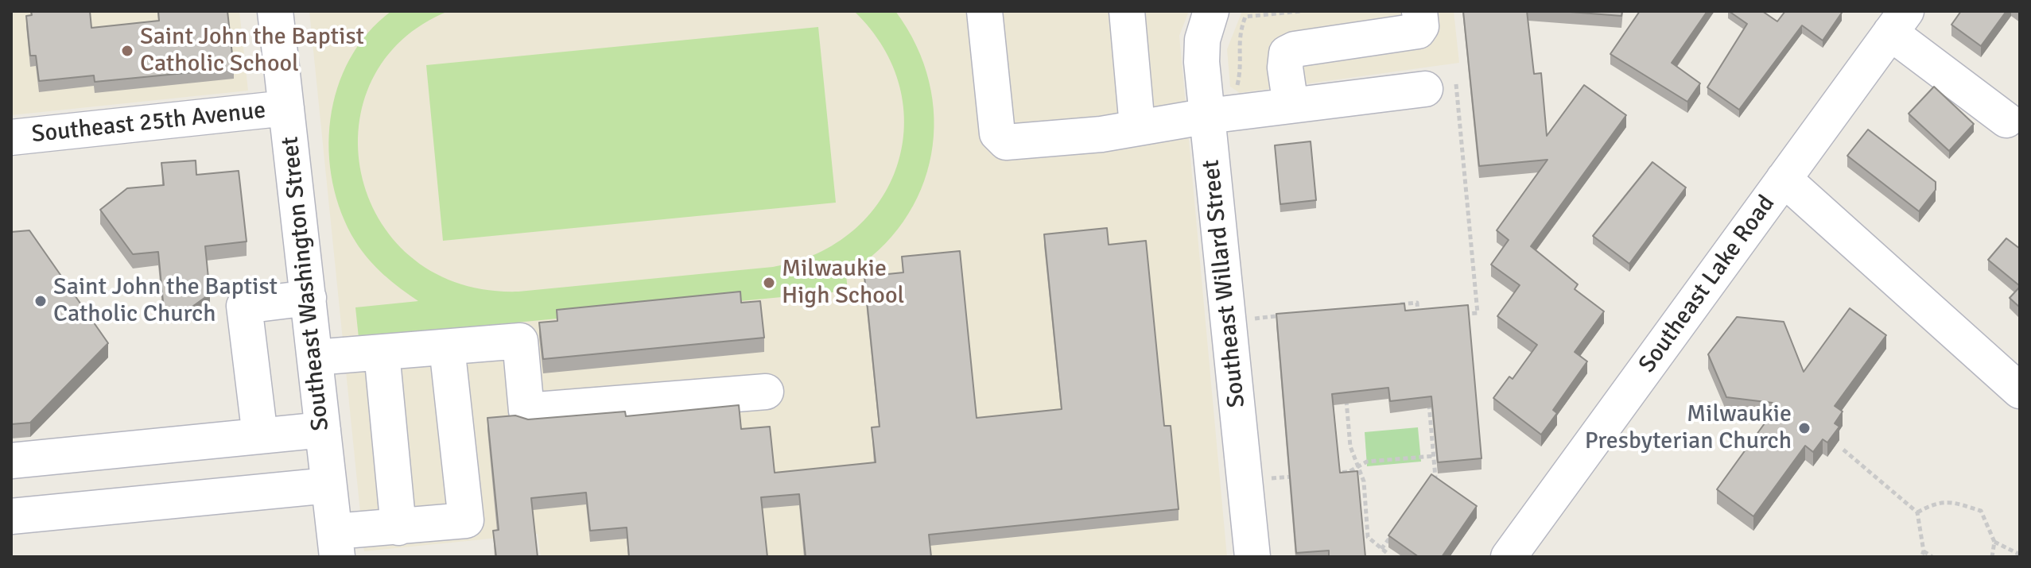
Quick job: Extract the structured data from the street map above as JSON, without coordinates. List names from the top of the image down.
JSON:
{
  "streets": {
    "street": [
      "Southeast 25th Avenue",
      "Southeast Washington Street",
      "Southeast Willard Street",
      "Southeast Lake Road"
    ]
  },
  "crossings": [
    ["Southeast 25th Avenue", "Southeast Washington Street"]
  ],
  "places": [
    "Saint John the Baptist Catholic School",
    "Milwaukie High School",
    "Saint John the Baptist Catholic Church",
    "Milwaukie Presbyterian Church"
  ]
}
